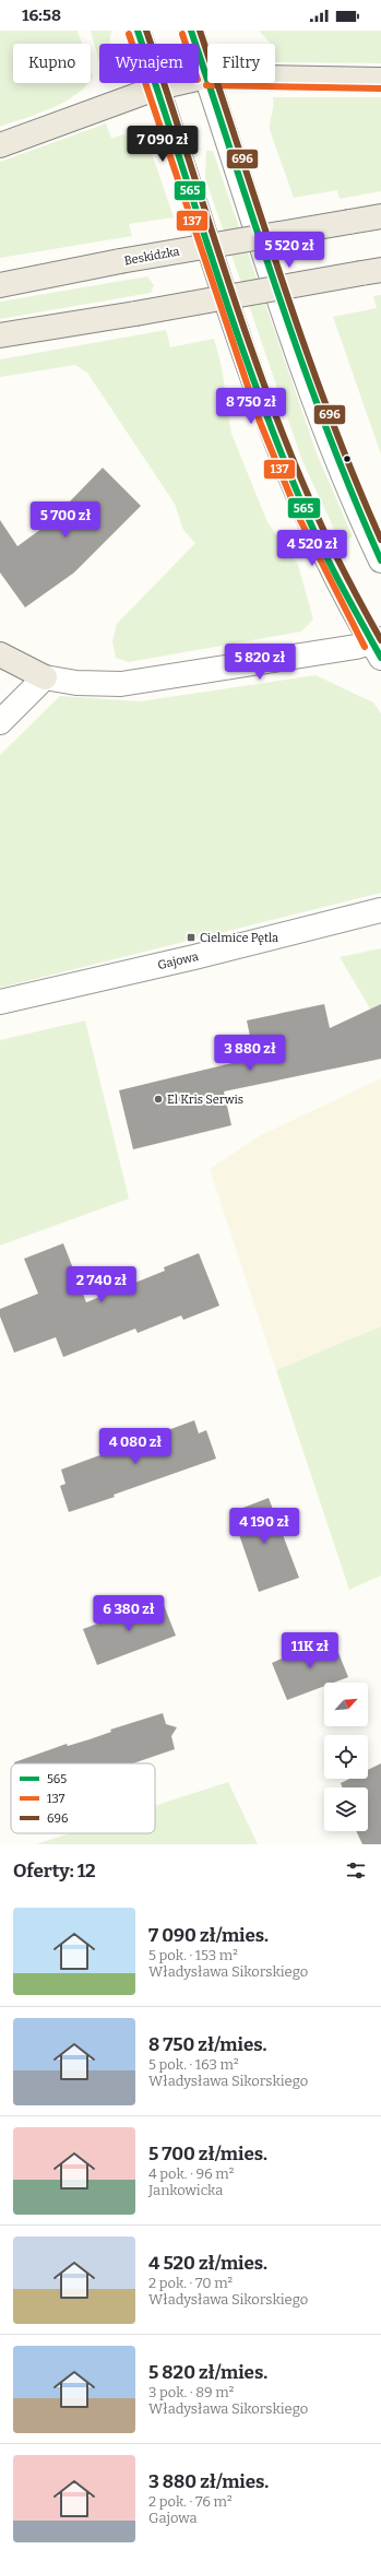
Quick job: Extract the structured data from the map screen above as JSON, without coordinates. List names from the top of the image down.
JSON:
{
  "streets": {
    "main road": ["Beskidzka"],
    "street": ["Gajowa"]
  },
  "places": {
    "transit": ["Cielmice Pętla"],
    "other": ["El Kris Serwis"]
  },
  "lines": ["transit line 565", "transit line 696", "transit line 137"],
  "legend": ["565", "137", "696"],
  "north": "top right",
  "page": {
    "status": "16:58",
    "chip": ["Kupno", "Wynajem", "Filtry"],
    "price": [
      "7 090 zł",
      "5 520 zł",
      "8 750 zł",
      "5 700 zł",
      "4 520 zł",
      "5 820 zł",
      "3 880 zł",
      "2 740 zł",
      "4 080 zł",
      "4 190 zł",
      "6 380 zł",
      "11K zł"
    ],
    "heading": "Oferty: 12",
    "list": [
      {
        "name": "7 090 zł/mies.",
        "note": "5 pok. · 153 m² · Władysława Sikorskiego"
      },
      {
        "name": "8 750 zł/mies.",
        "note": "5 pok. · 163 m² · Władysława Sikorskiego"
      },
      {
        "name": "5 700 zł/mies.",
        "note": "4 pok. · 96 m² · Jankowicka"
      },
      {
        "name": "4 520 zł/mies.",
        "note": "2 pok. · 70 m² · Władysława Sikorskiego"
      },
      {
        "name": "5 820 zł/mies.",
        "note": "3 pok. · 89 m² · Władysława Sikorskiego"
      },
      {
        "name": "3 880 zł/mies.",
        "note": "2 pok. · 76 m² · Gajowa"
      }
    ]
  }
}
